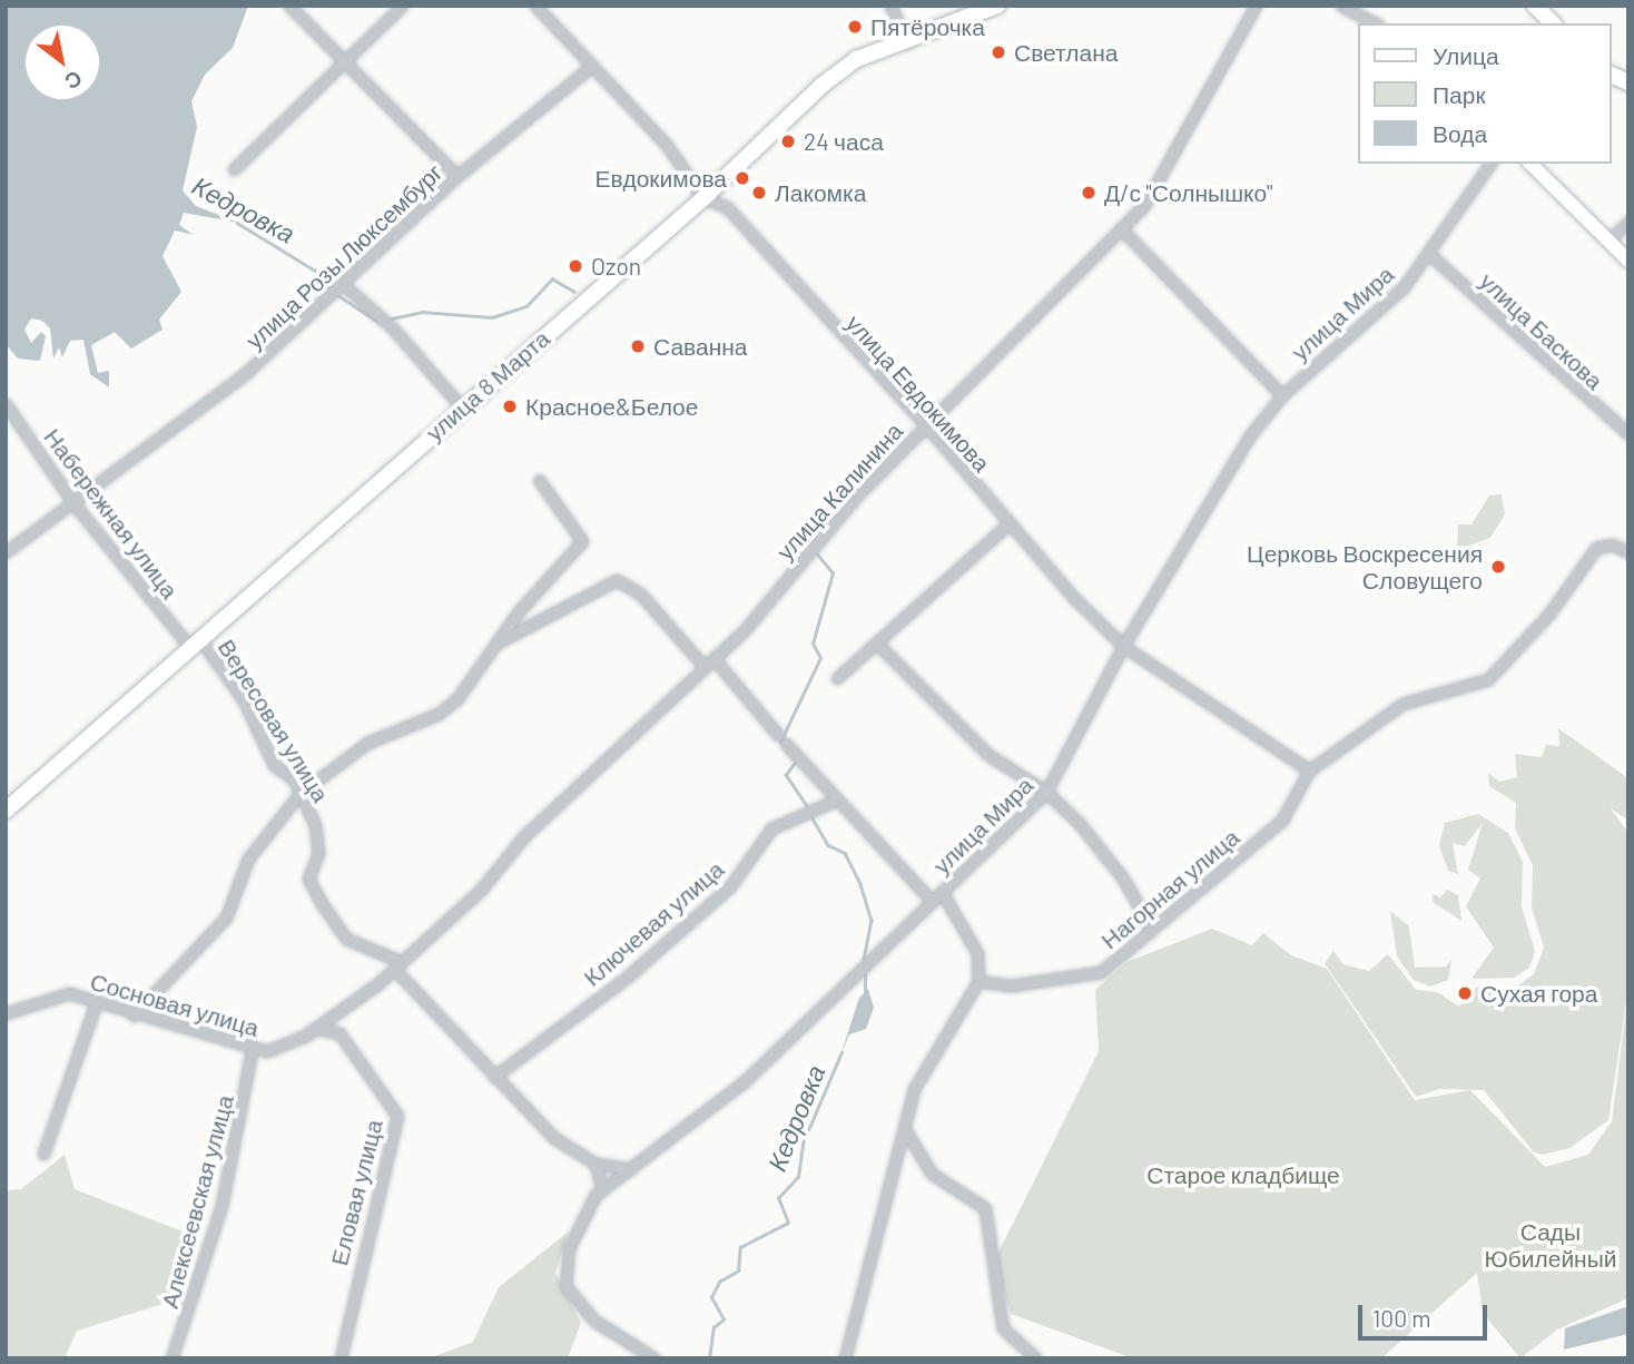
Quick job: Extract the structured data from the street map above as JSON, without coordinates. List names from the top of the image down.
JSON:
{
  "streets": {
    "main road": ["улица 8 Марта"],
    "street": [
      "улица Розы Люксембург",
      "улица Мира",
      "улица Баскова",
      "улица Евдокимова",
      "улица Калинина",
      "Набережная улица",
      "Вересовая улица",
      "Нагорная улица",
      "Ключевая улица",
      "Сосновая улица",
      "Еловая улица",
      "Алексеевская улица"
    ]
  },
  "crossings": [
    ["улица Розы Люксембург", "улица Евдокимова"],
    ["улица Розы Люксембург", "Набережная улица"],
    ["улица Мира", "улица Баскова"],
    ["улица Мира", "улица Евдокимова"],
    ["улица Мира", "Вересовая улица"],
    ["улица 8 Марта", "улица Евдокимова"],
    ["улица 8 Марта", "Набережная улица"],
    ["улица 8 Марта", "Вересовая улица"],
    ["улица Евдокимова", "улица Калинина"],
    ["улица Евдокимова", "Нагорная улица"],
    ["улица Калинина", "Вересовая улица"],
    ["улица Калинина", "Сосновая улица"],
    ["Набережная улица", "Вересовая улица"],
    ["Вересовая улица", "Ключевая улица"],
    ["Вересовая улица", "Сосновая улица"],
    ["Сосновая улица", "Алексеевская улица"]
  ],
  "water": ["Кедровка"],
  "parks": ["Старое кладбище", "Сады Юбилейный"],
  "places": [
    "Пятёрочка",
    "Светлана",
    "24 часа",
    "Евдокимова",
    "Лакомка",
    "Д/с \"Солнышко\"",
    "Ozon",
    "Саванна",
    "Красное&Белое",
    "Церковь Воскресения Словущего",
    "Сухая гора"
  ],
  "legend": ["Улица", "Парк", "Вода"],
  "scale_bar": "100 m",
  "north": "bottom right"
}
